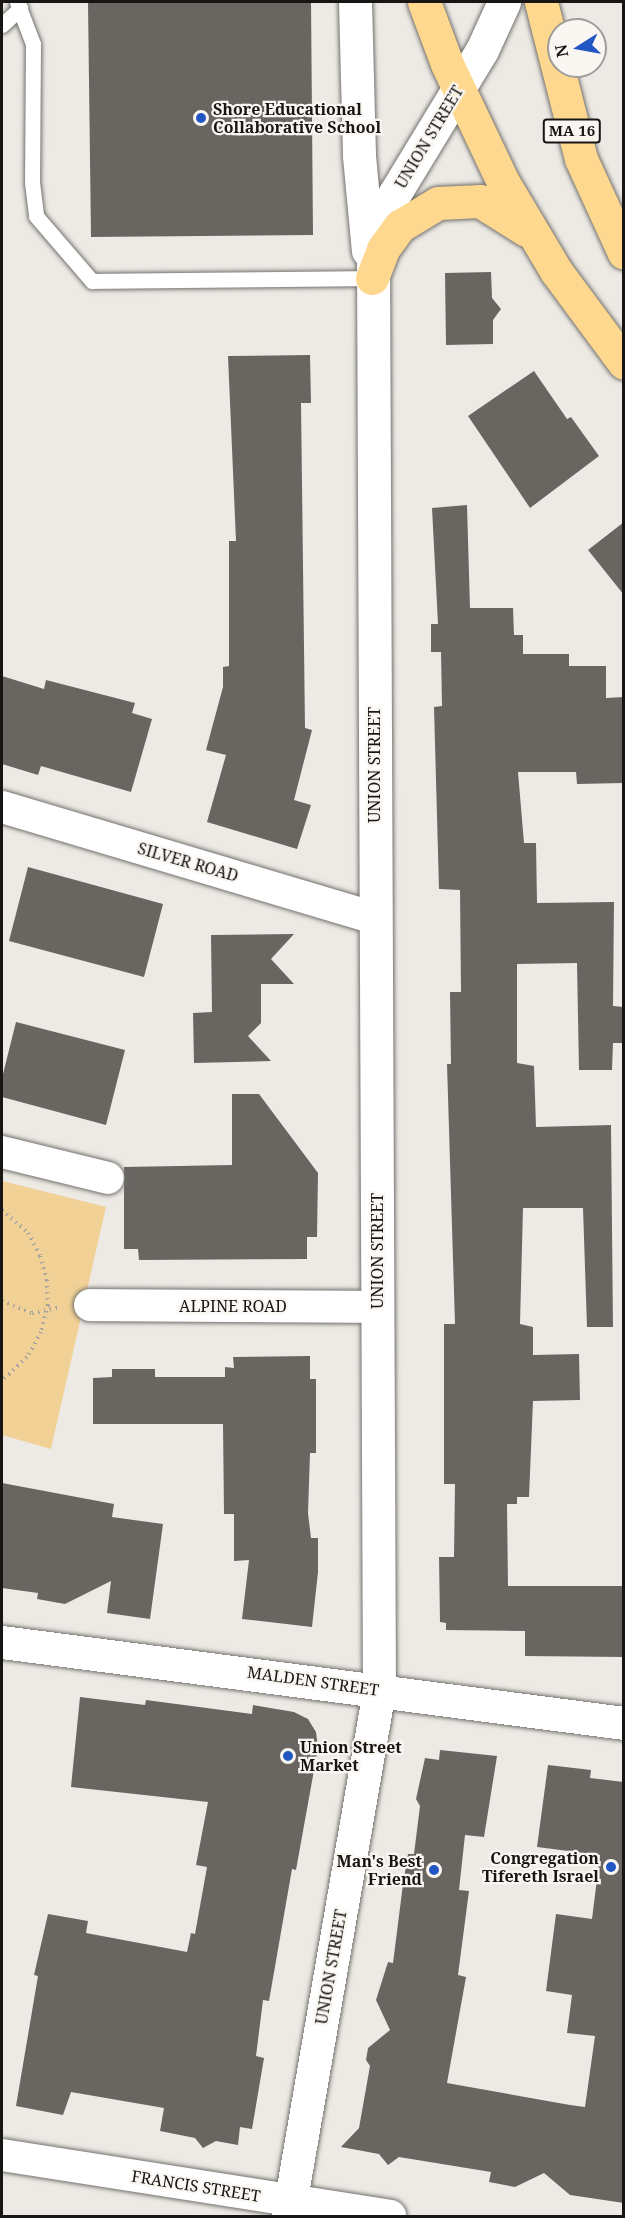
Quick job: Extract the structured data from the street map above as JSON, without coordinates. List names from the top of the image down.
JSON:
{
  "streets": {
    "highway": ["MA 16"],
    "street": [
      "UNION STREET",
      "SILVER ROAD",
      "ALPINE ROAD",
      "MALDEN STREET",
      "FRANCIS STREET"
    ]
  },
  "crossings": [
    ["UNION STREET", "SILVER ROAD"],
    ["UNION STREET", "ALPINE ROAD"],
    ["UNION STREET", "MALDEN STREET"],
    ["UNION STREET", "FRANCIS STREET"]
  ],
  "places": [
    "Shore Educational Collaborative School",
    "Union Street Market",
    "Congregation Tifereth Israel",
    "Man's Best Friend"
  ],
  "north": "left"
}
